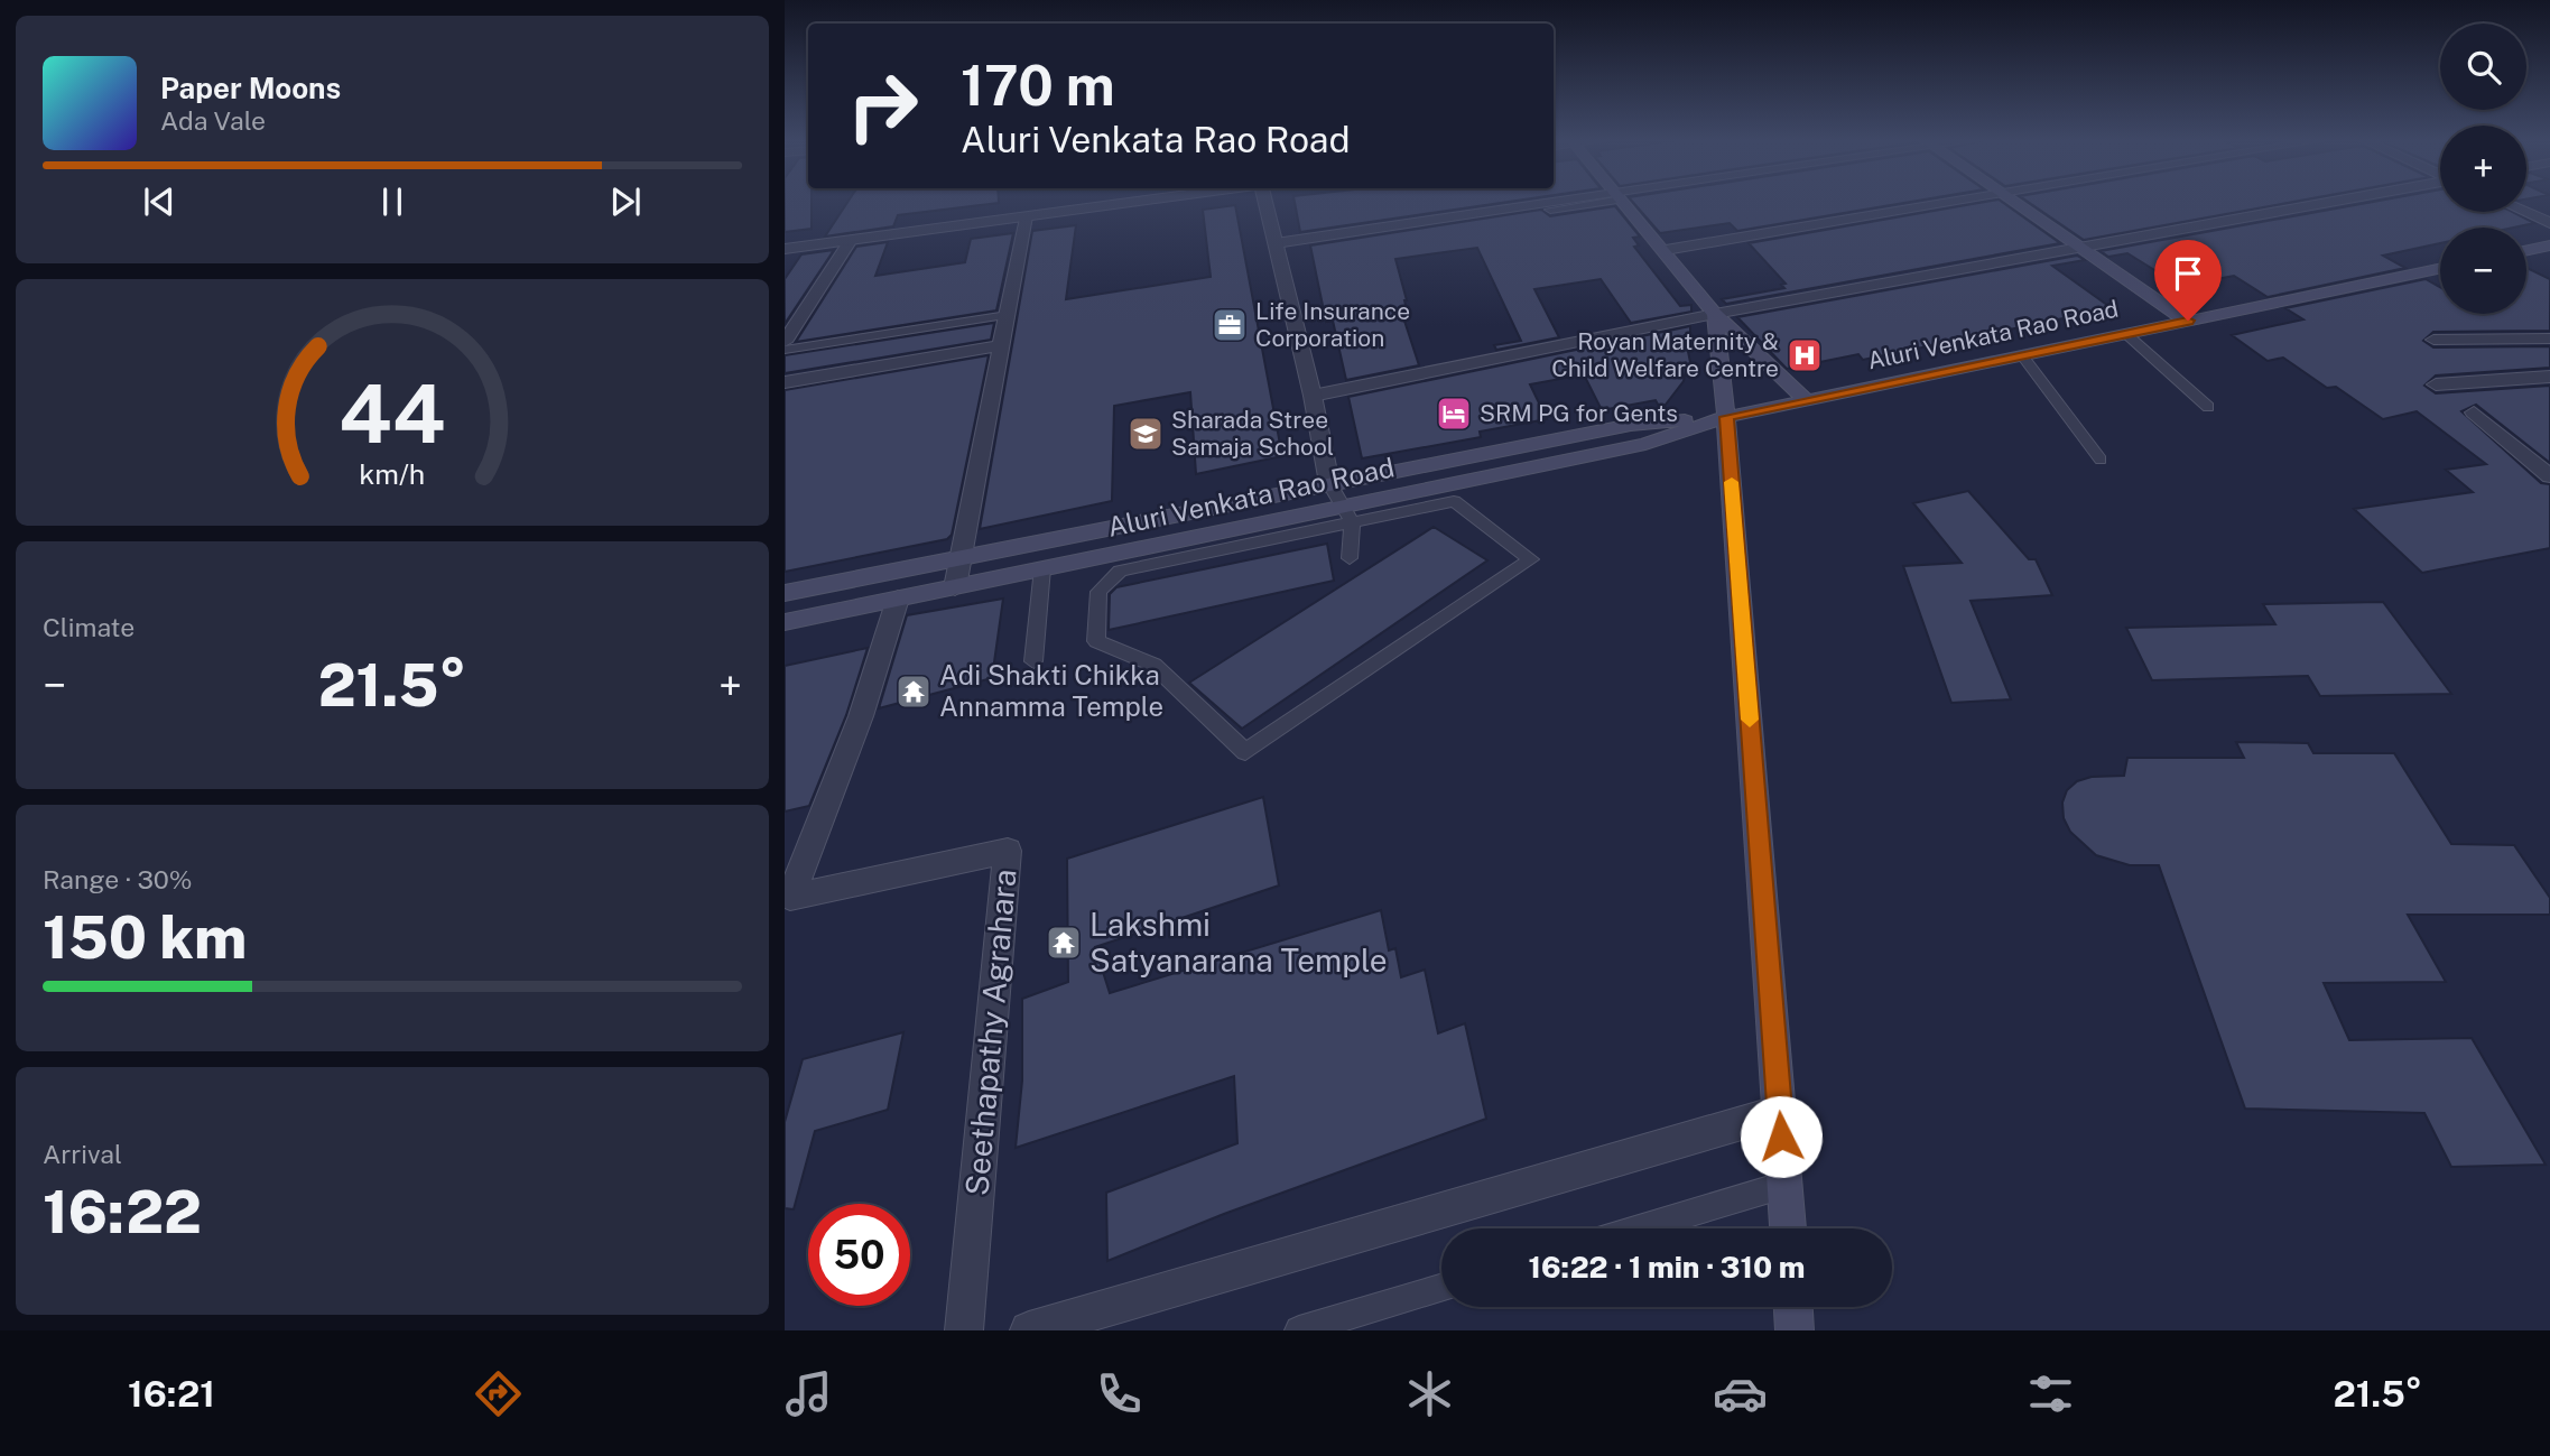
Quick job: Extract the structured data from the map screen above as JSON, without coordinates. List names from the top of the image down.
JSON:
{
  "streets": {
    "main road": ["Aluri Venkata Rao Road"],
    "street": ["Seethapathy Agrahara"]
  },
  "crossings": [
    ["Aluri Venkata Rao Road", "Seethapathy Agrahara"]
  ],
  "places": {
    "office": ["Life Insurance Corporation"],
    "hospital": ["Royan Maternity & Child Welfare Centre"],
    "hotel": ["SRM PG for Gents"],
    "school or university": ["Sharada Stree Samaja School"],
    "temple": ["Adi Shakti Chikka Annamma Temple", "Lakshmi Satyanarana Temple"]
  },
  "page": {
    "map_buttons": ["+", "−"],
    "turn": ["170 m", "Aluri Venkata Rao Road"],
    "song": ["Paper Moons", "Ada Vale"],
    "tile": [
      "Climate",
      ["Range · 30%", "150 km"],
      ["Arrival", "16:22"]
    ],
    "heat": ["−", "21.5°", "+"],
    "limit": "50",
    "trip": "16:22 · 1 min · 310 m",
    "tabs": ["16:21", "21.5°"],
    "gauge": ["44", "km/h"]
  }
}
